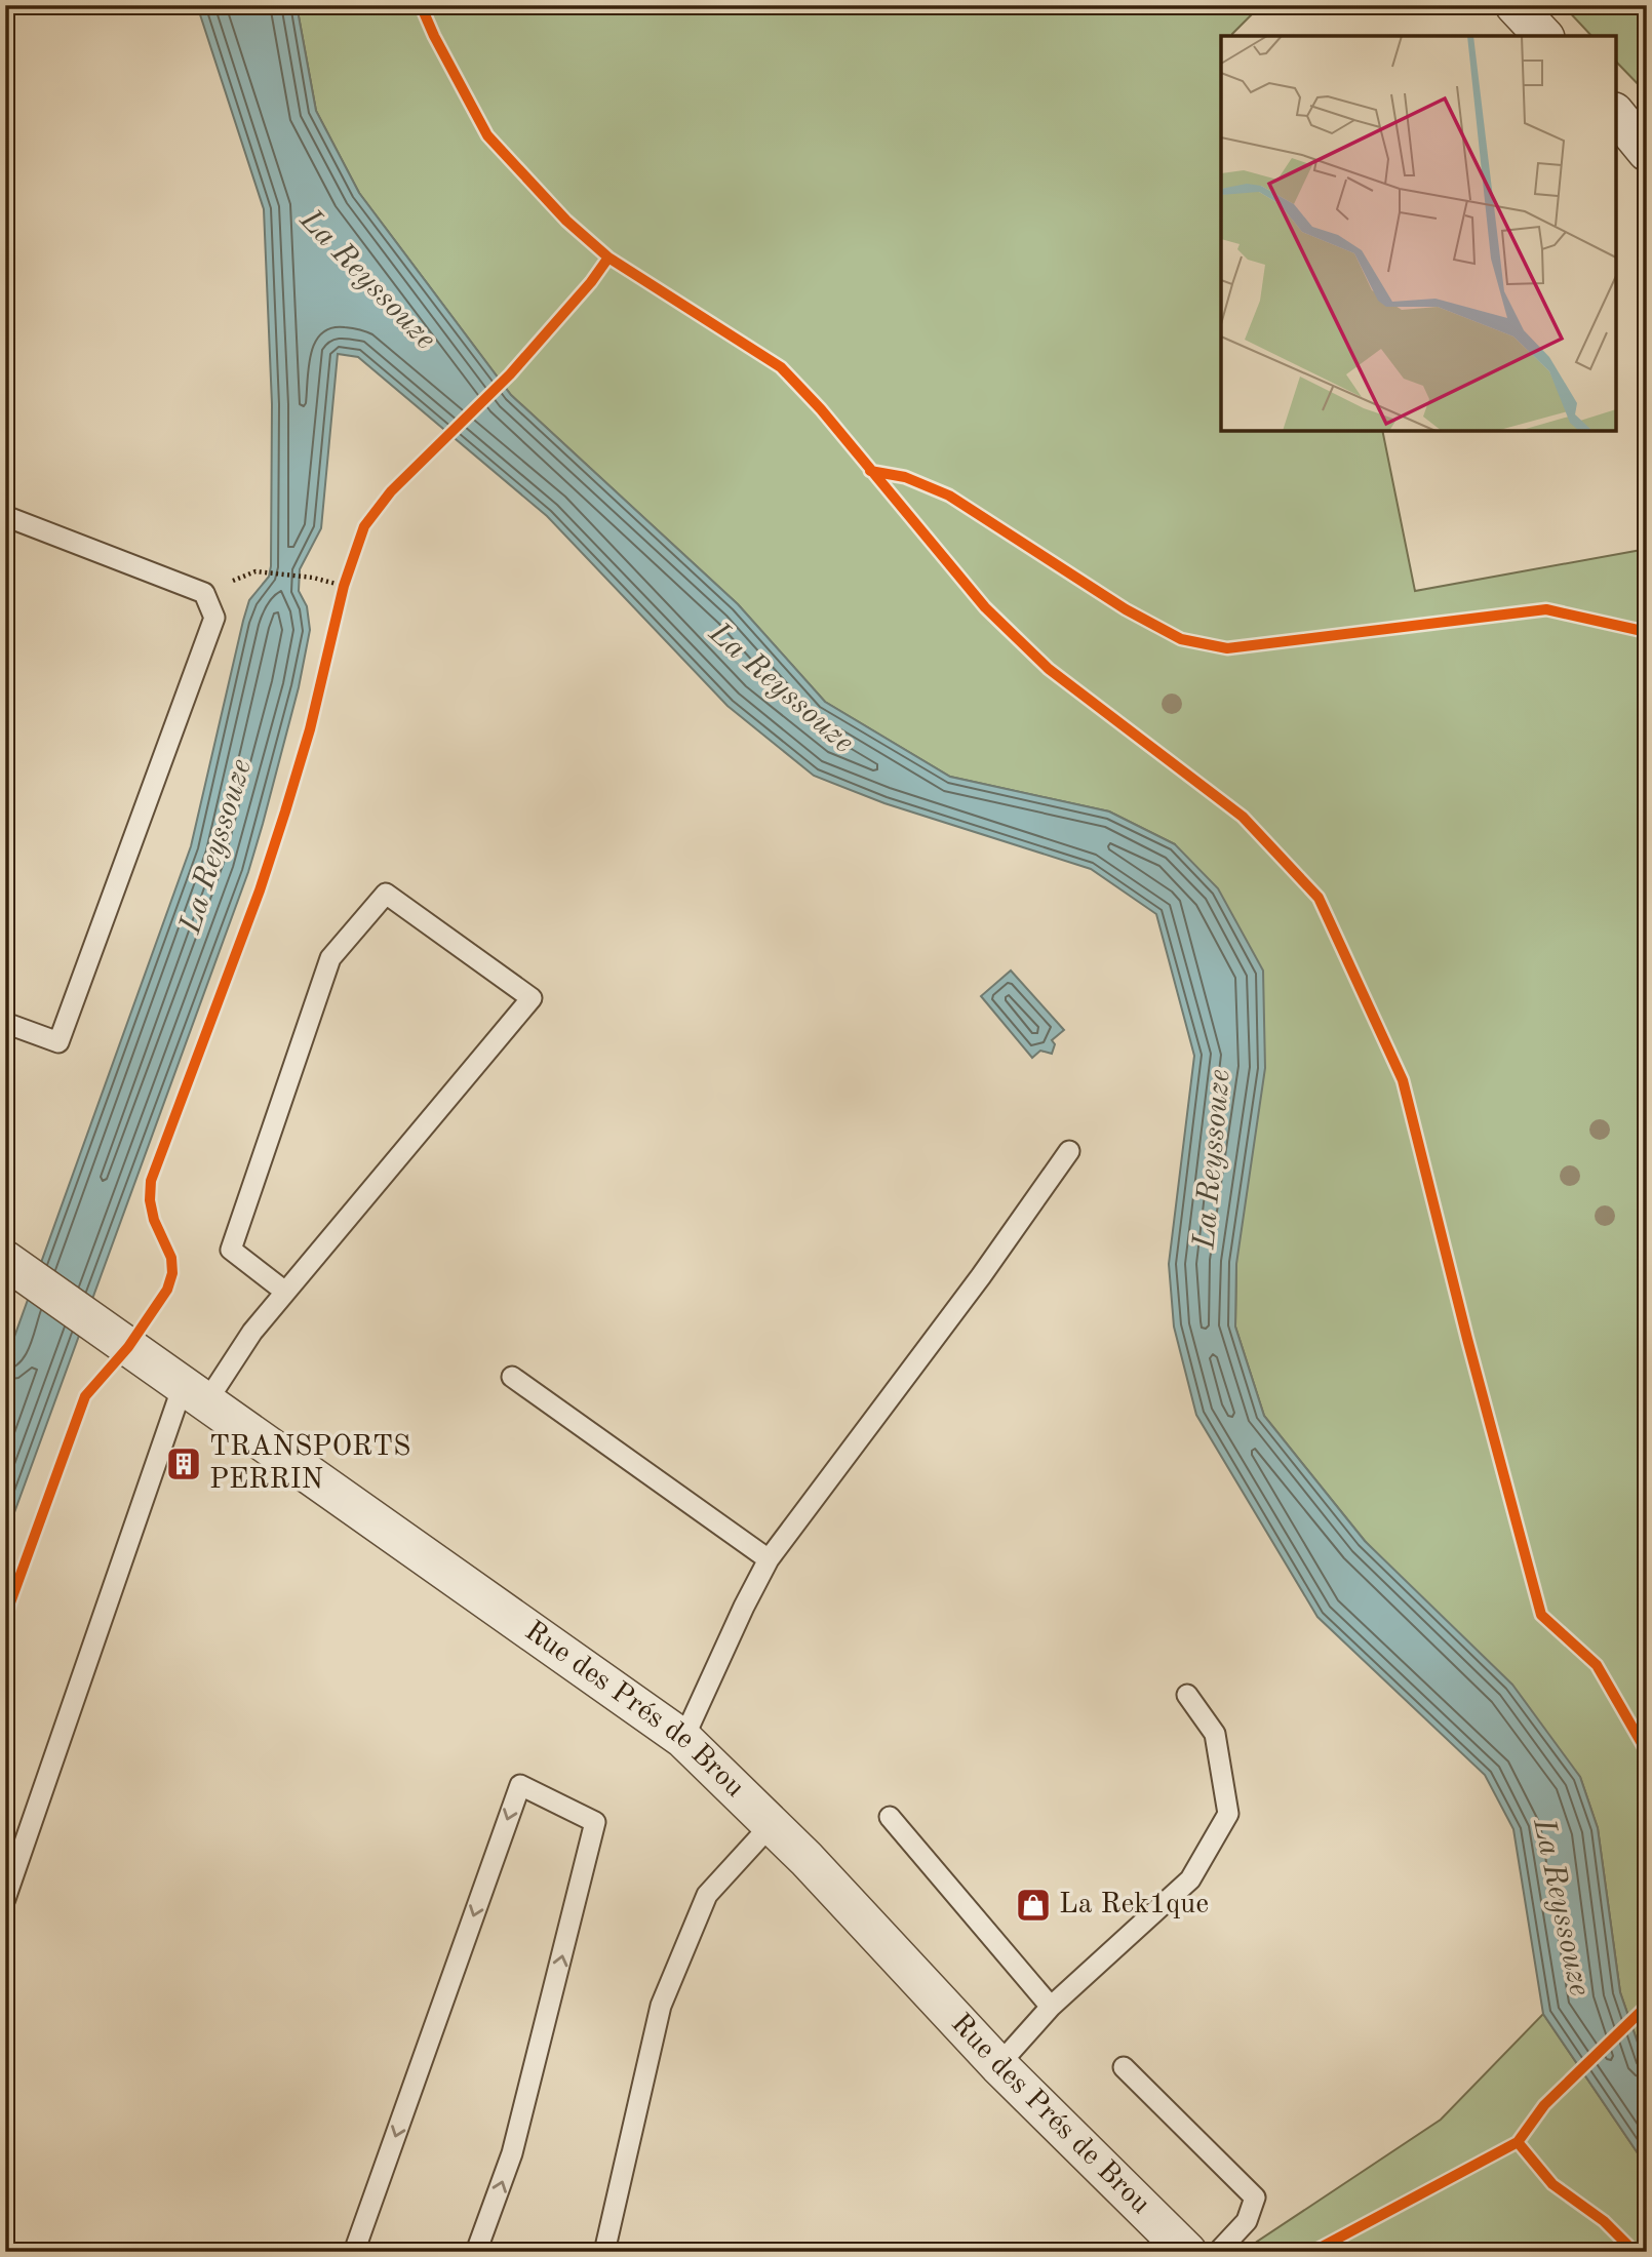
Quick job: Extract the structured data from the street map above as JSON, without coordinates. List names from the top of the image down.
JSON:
{
  "streets": {
    "street": ["Rue des Prés de Brou"]
  },
  "water": ["La Reyssouze"],
  "places": {
    "building": ["TRANSPORTS PERRIN"],
    "shop": ["La Rek1que"]
  }
}
